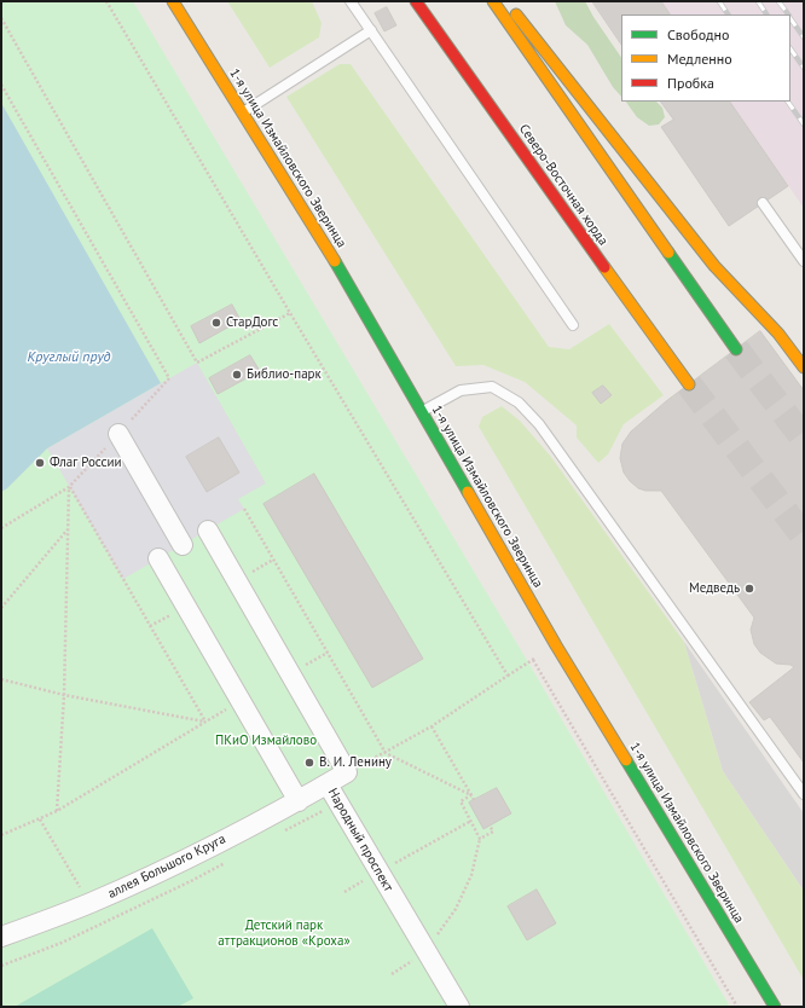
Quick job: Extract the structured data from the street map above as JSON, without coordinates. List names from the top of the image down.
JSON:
{
  "streets": {
    "main road": ["1-я улица Измайловского Зверинца", "Северо-Восточная хорда"],
    "street": ["Народный проспект", "аллея Большого Круга"]
  },
  "crossings": [
    ["Народный проспект", "аллея Большого Круга"]
  ],
  "water": ["Круглый пруд"],
  "parks": ["ПКиО Измайлово", "Детский парк аттракционов «Кроха»"],
  "places": [
    "СтарДогс",
    "Библио-парк",
    "Флаг России",
    "Медведь",
    "В. И. Ленину"
  ],
  "legend": ["Свободно", "Медленно", "Пробка"]
}
